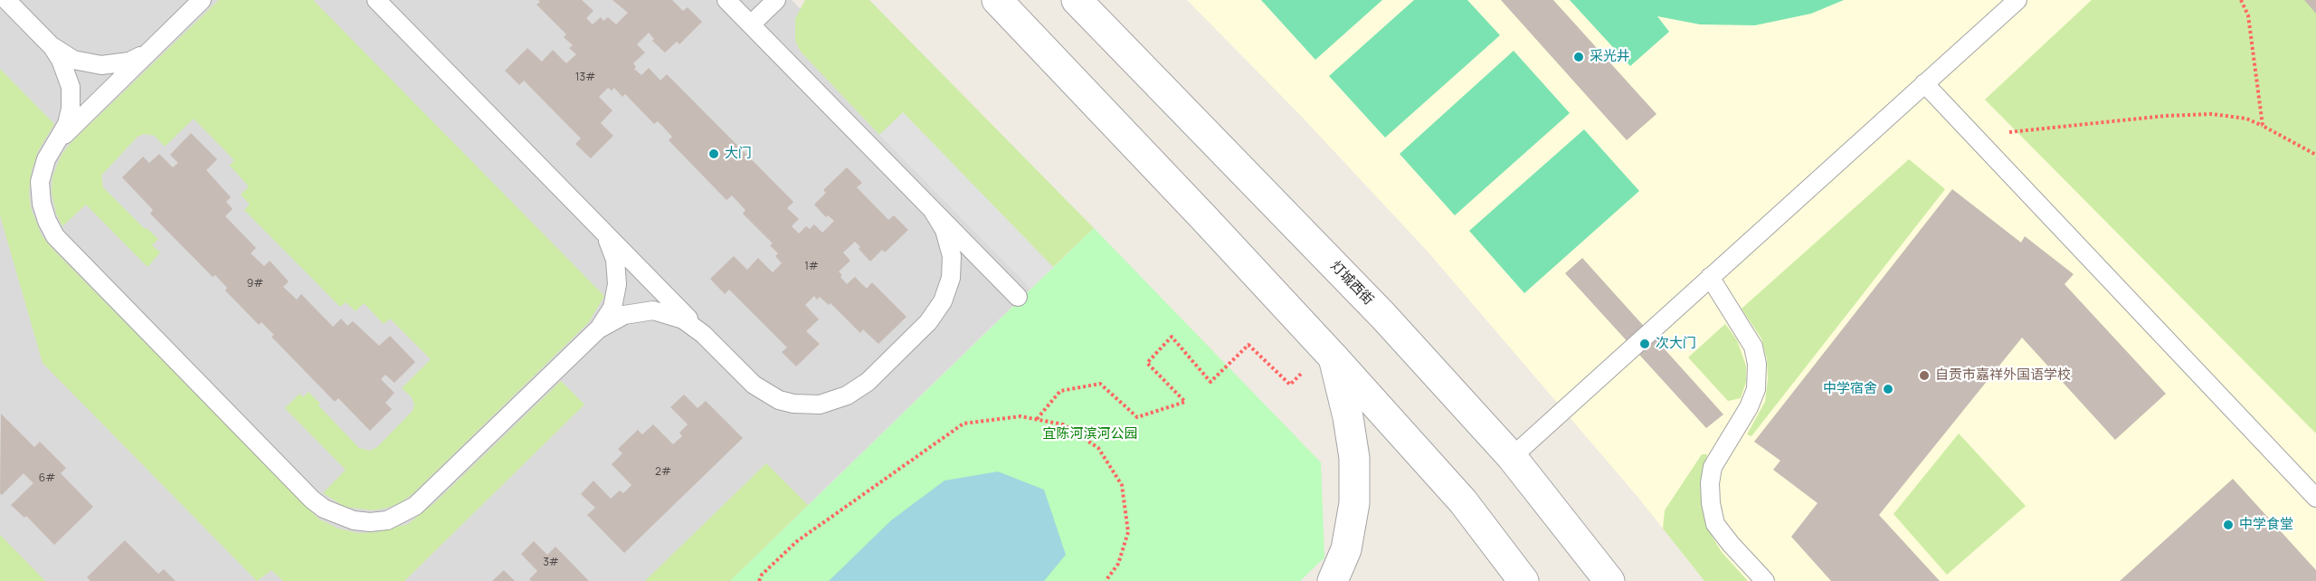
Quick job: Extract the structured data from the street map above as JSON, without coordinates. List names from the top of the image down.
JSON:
{
  "streets": {
    "street": ["灯城西街"]
  },
  "parks": ["宜陈河滨河公园"],
  "places": [
    "采光井",
    "大门",
    "次大门",
    "自贡市嘉祥外国语学校",
    "中学宿舍",
    "中学食堂"
  ],
  "house_numbers": [
    "13#",
    "1#",
    "9#",
    "2#",
    "6#",
    "3#"
  ]
}
